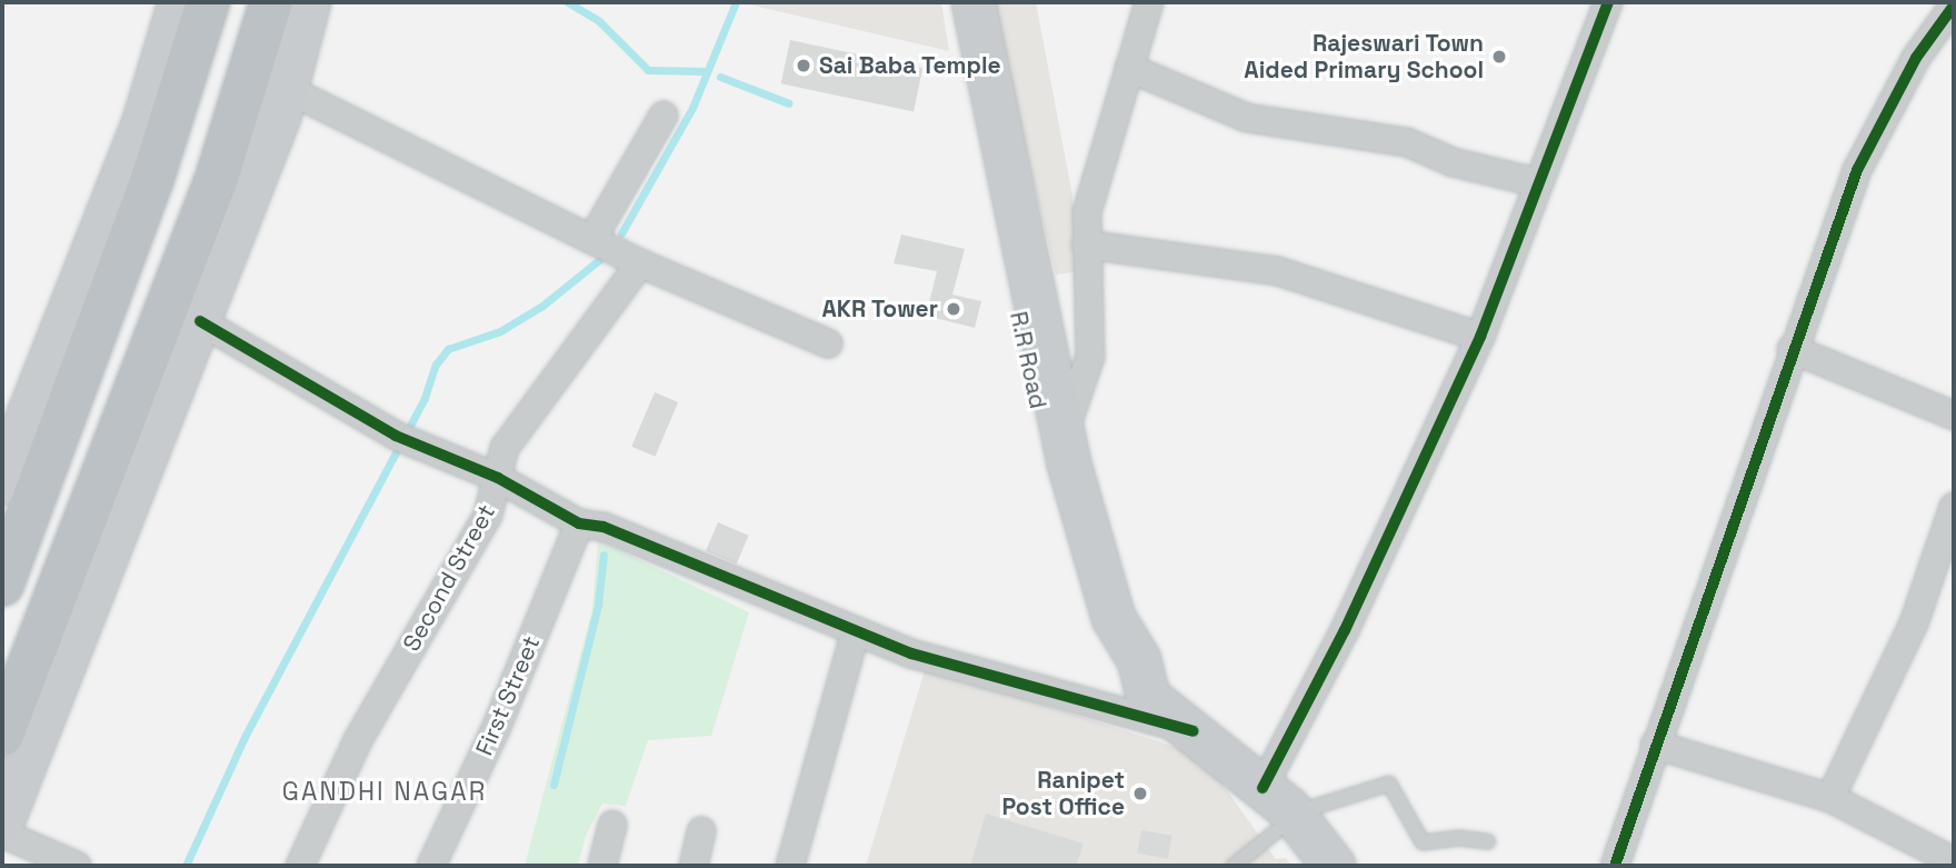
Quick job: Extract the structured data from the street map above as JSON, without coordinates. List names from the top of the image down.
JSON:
{
  "streets": {
    "main road": ["R.R Road"],
    "street": ["Second Street", "First Street"]
  },
  "districts": ["GANDHI NAGAR"],
  "places": [
    "Rajeswari Town Aided Primary School",
    "Sai Baba Temple",
    "AKR Tower",
    "Ranipet Post Office"
  ]
}
